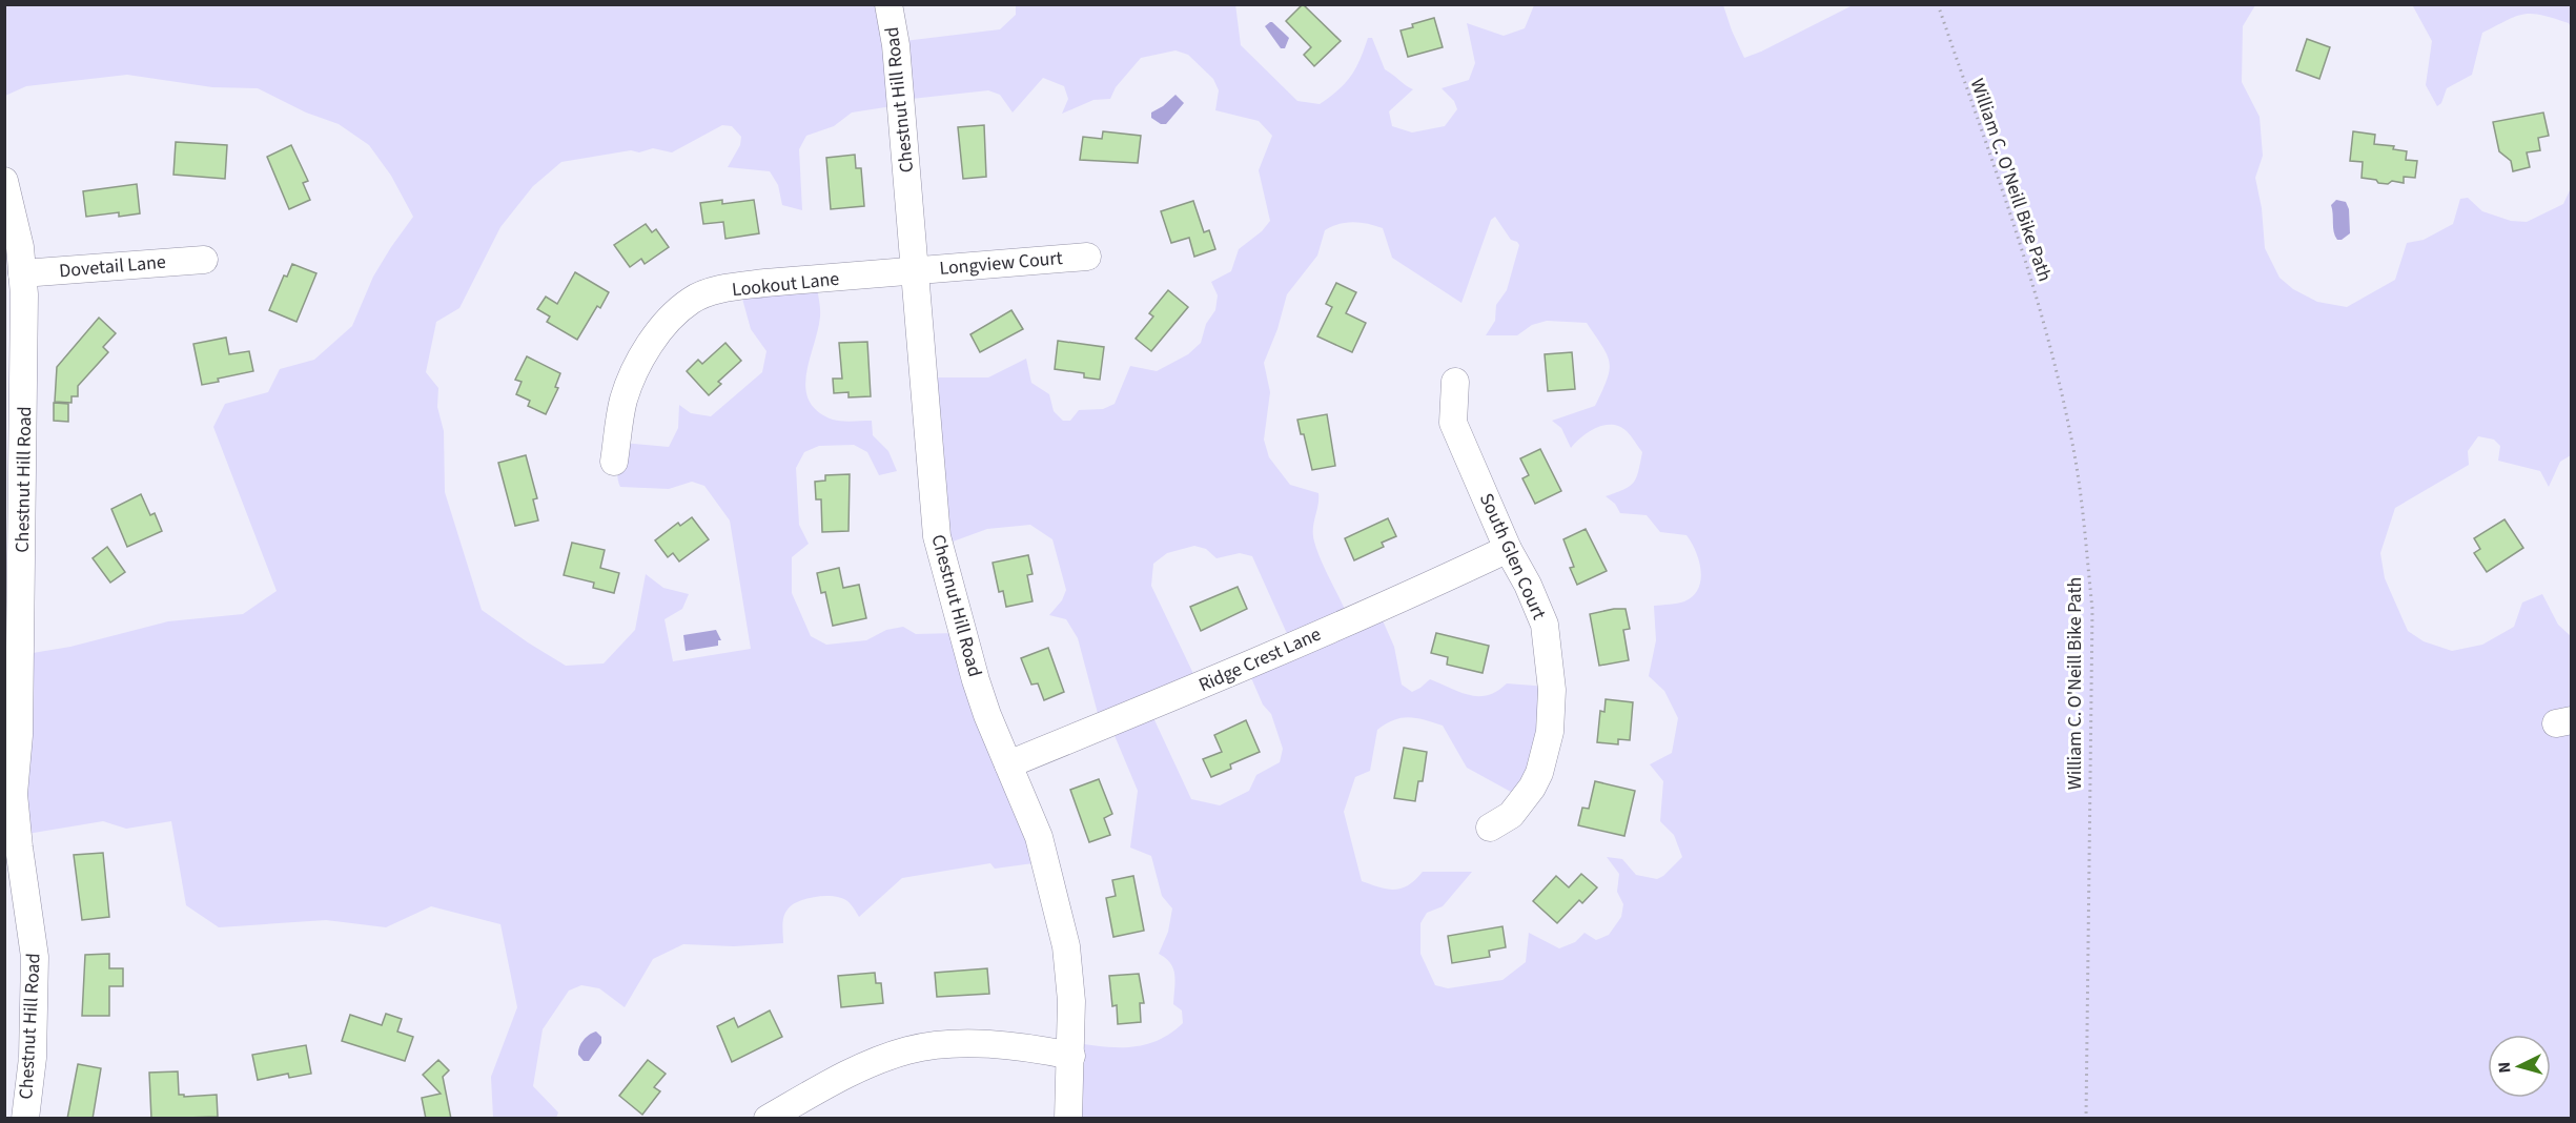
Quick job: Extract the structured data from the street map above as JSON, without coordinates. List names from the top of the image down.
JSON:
{
  "streets": {
    "street": [
      "Chestnut Hill Road",
      "Longview Court",
      "Dovetail Lane",
      "Lookout Lane",
      "South Glen Court",
      "Ridge Crest Lane"
    ],
    "path": ["William C. O'Neill Bike Path"]
  },
  "crossings": [
    ["Chestnut Hill Road", "Longview Court"],
    ["Chestnut Hill Road", "Dovetail Lane"],
    ["Chestnut Hill Road", "Lookout Lane"],
    ["Chestnut Hill Road", "Ridge Crest Lane"],
    ["Longview Court", "Lookout Lane"],
    ["South Glen Court", "Ridge Crest Lane"]
  ],
  "north": "left"
}
